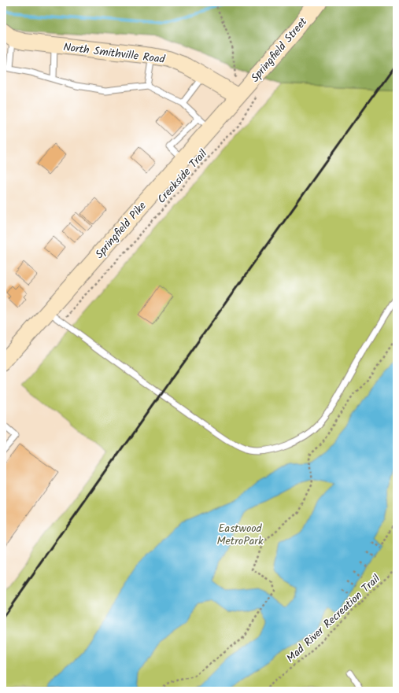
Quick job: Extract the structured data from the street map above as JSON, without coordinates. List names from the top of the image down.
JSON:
{
  "streets": {
    "main road": ["Springfield Street", "North Smithville Road", "Springfield Pike"],
    "path": ["Creekside Trail", "Mad River Recreation Trail"]
  },
  "crossings": [
    ["Springfield Street", "North Smithville Road"],
    ["Springfield Street", "Springfield Pike"],
    ["North Smithville Road", "Springfield Pike"]
  ],
  "parks": ["Eastwood MetroPark"]
}
